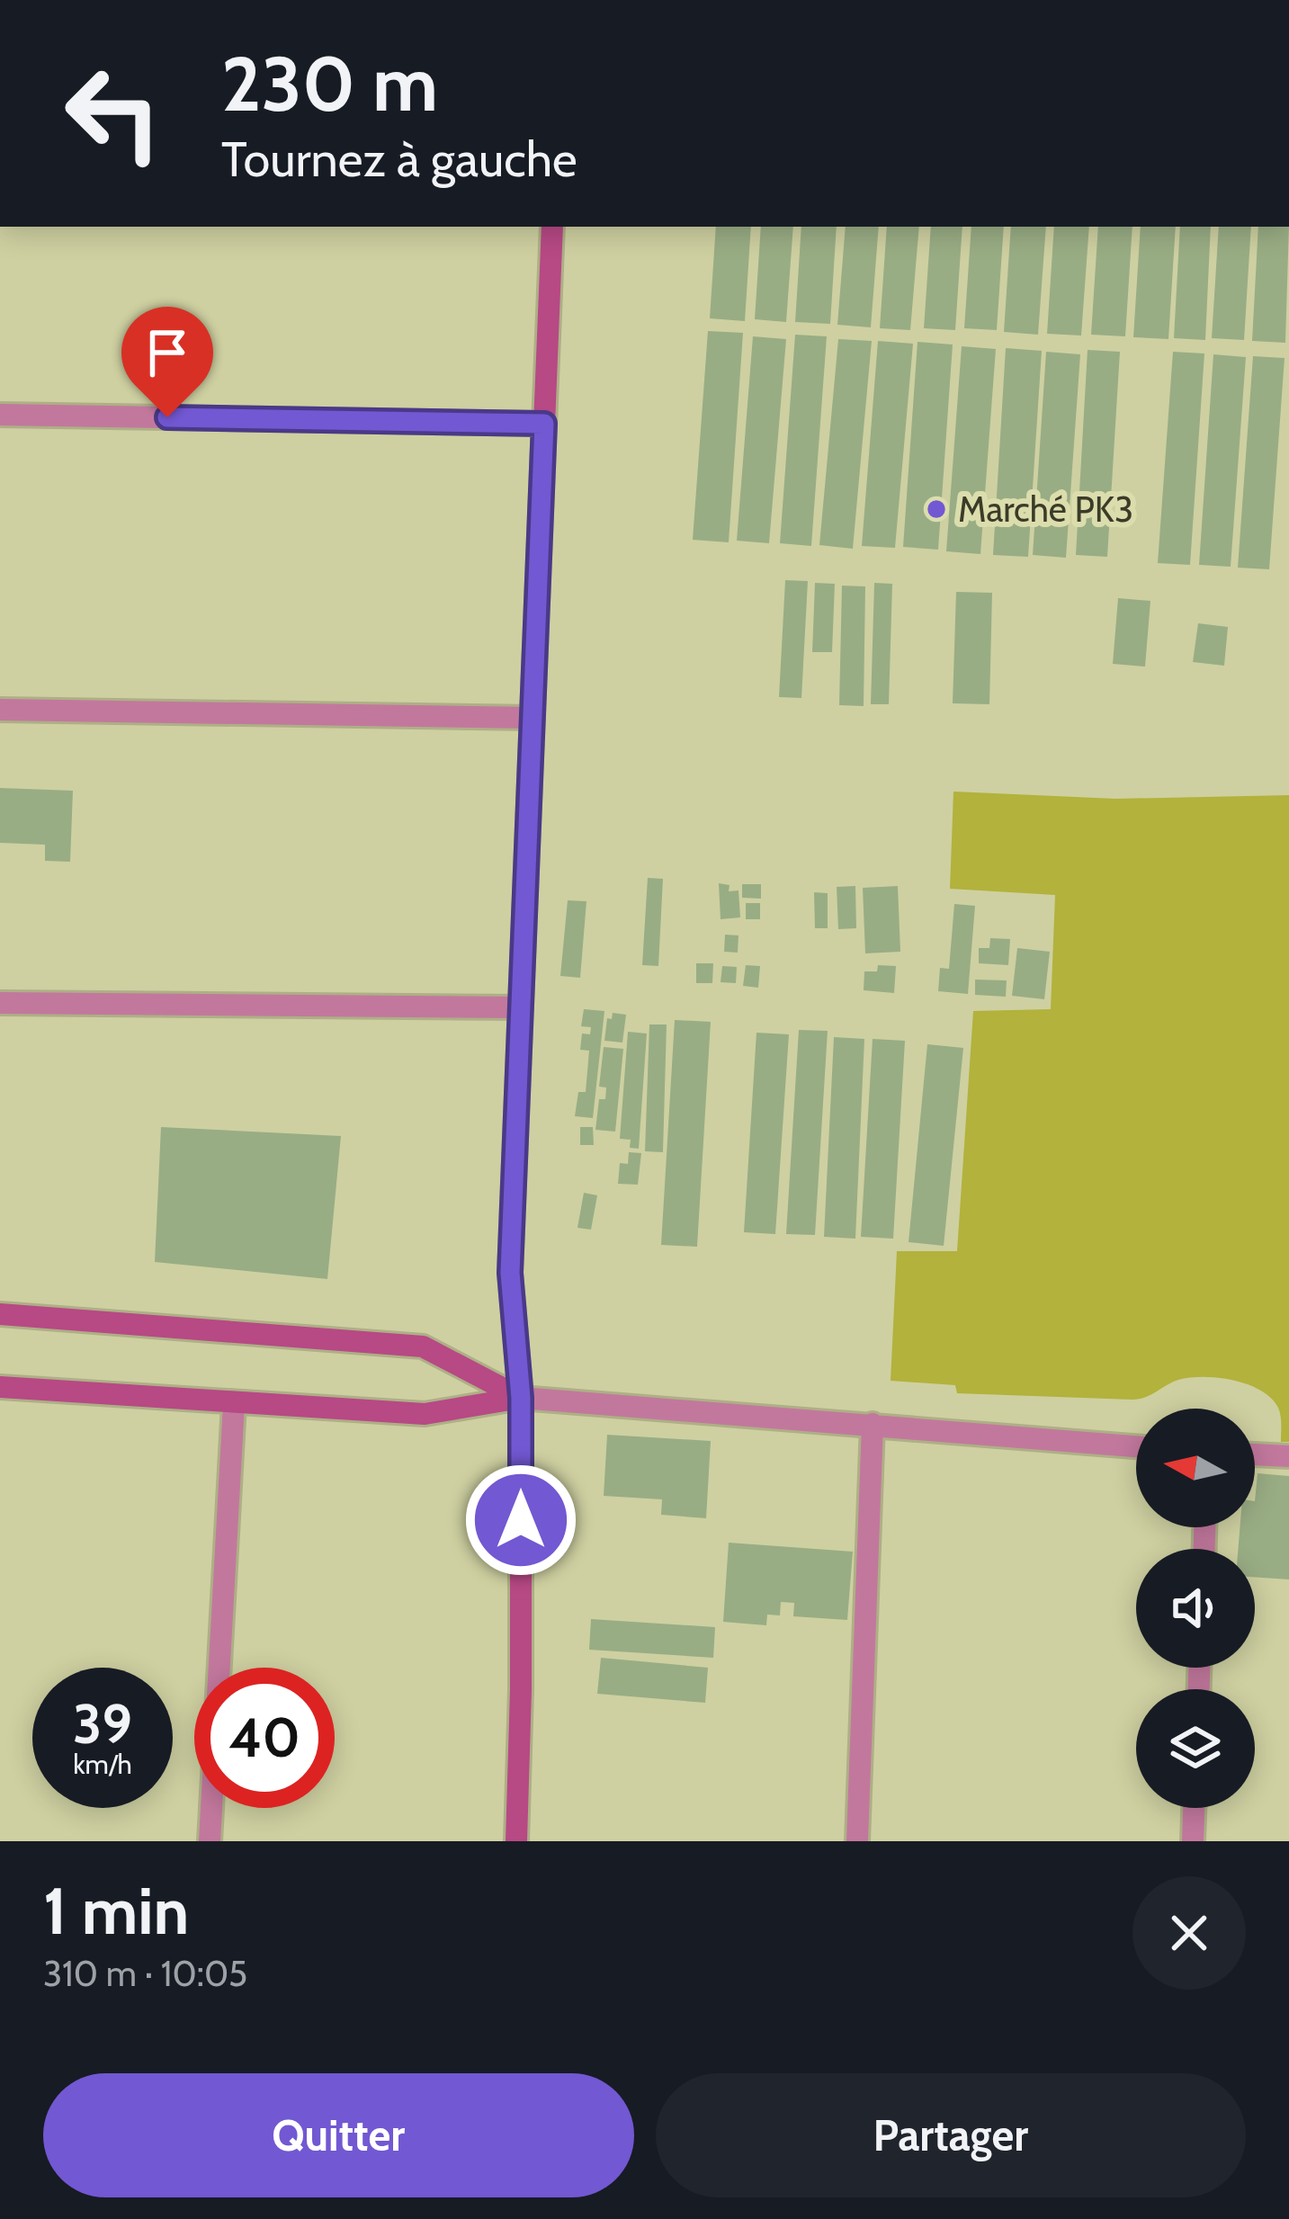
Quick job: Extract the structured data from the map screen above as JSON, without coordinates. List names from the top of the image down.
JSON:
{
  "places": ["Marché PK3"],
  "north": "left",
  "page": {
    "turn": ["230 m", "Tournez à gauche"],
    "speed": "39 km/h",
    "limit": "40",
    "heading": ["1 min", "310 m · 10:05"],
    "buttons": ["Quitter", "Partager"]
  }
}
